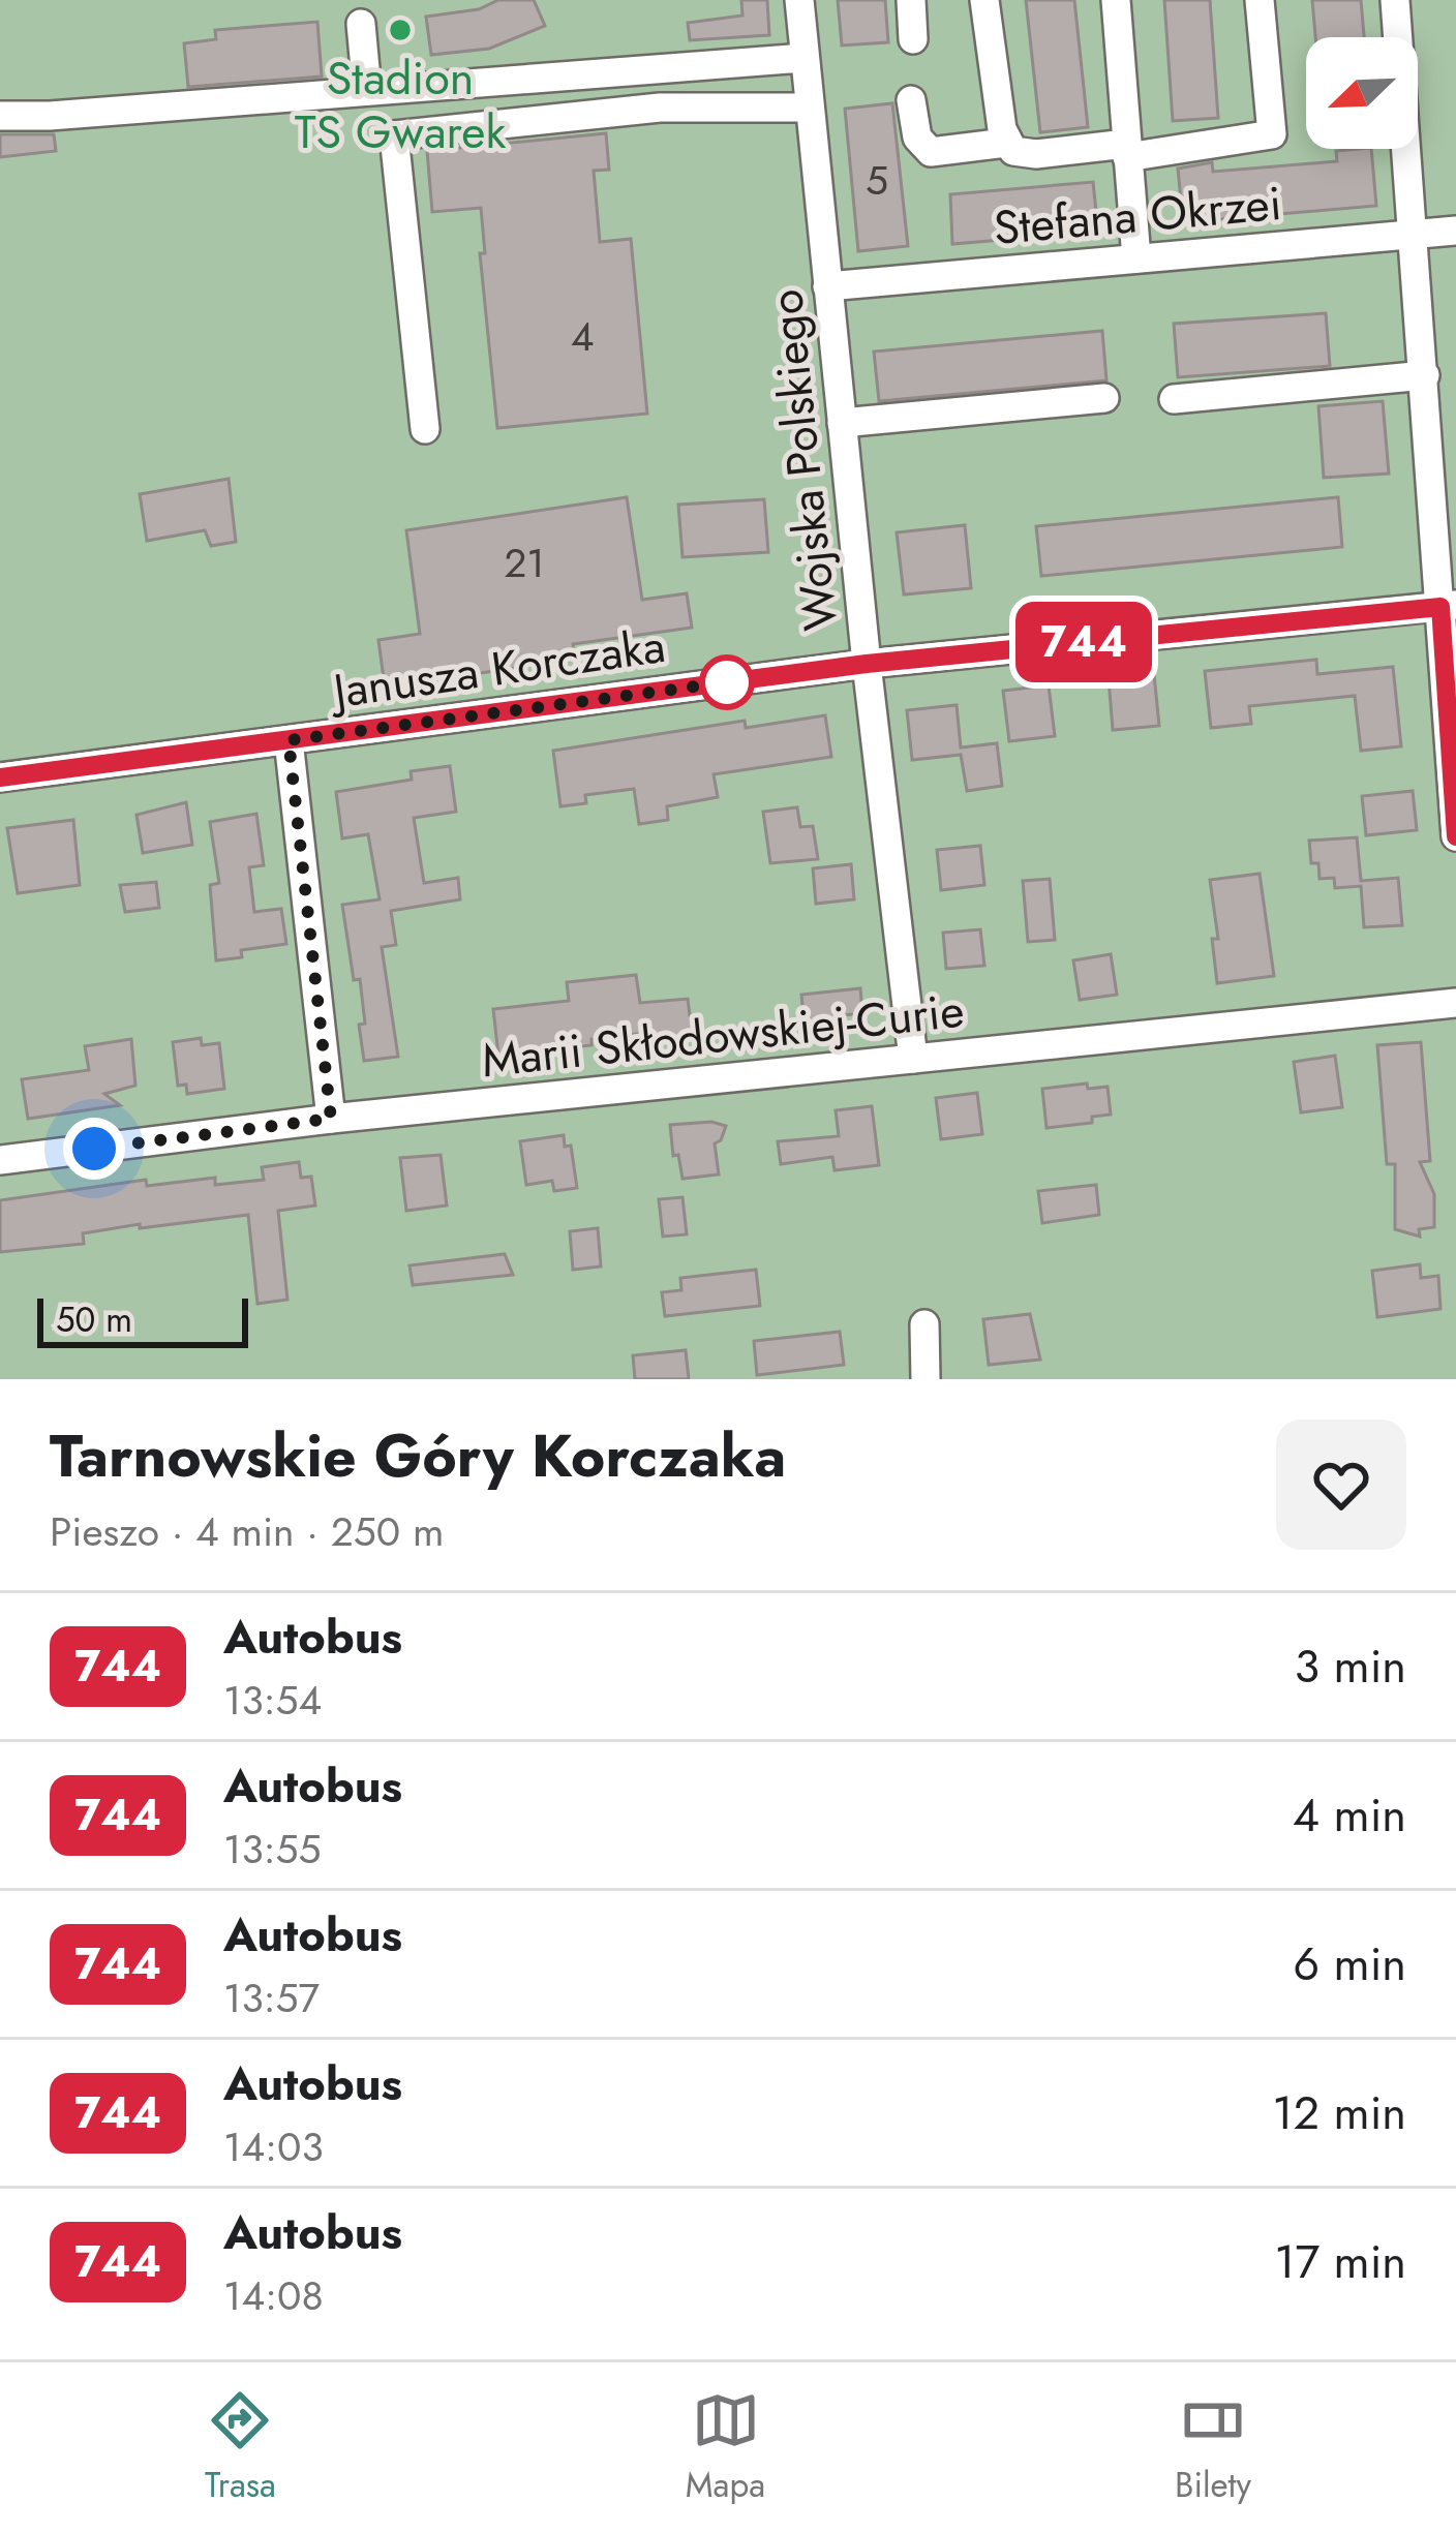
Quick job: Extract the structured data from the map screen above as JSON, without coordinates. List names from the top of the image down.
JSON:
{
  "streets": {
    "street": [
      "Stefana Okrzei",
      "Wojska Polskiego",
      "Janusza Korczaka",
      "Marii Skłodowskiej-Curie"
    ]
  },
  "crossings": [
    ["Stefana Okrzei", "Wojska Polskiego"],
    ["Wojska Polskiego", "Janusza Korczaka"],
    ["Wojska Polskiego", "Marii Skłodowskiej-Curie"]
  ],
  "places": ["Stadion TS Gwarek"],
  "lines": ["bus line 744"],
  "house_numbers": ["5", "4", "21"],
  "scale_bar": "50 m",
  "north": "bottom left",
  "page": {
    "on_map": "744",
    "scale": "50 m",
    "heading": ["Tarnowskie Góry Korczaka", "Pieszo · 4 min · 250 m"],
    "list": [
      {
        "mark": "744",
        "name": "Autobus",
        "note": "13:54",
        "value": "3 min"
      },
      {
        "mark": "744",
        "name": "Autobus",
        "note": "13:55",
        "value": "4 min"
      },
      {
        "mark": "744",
        "name": "Autobus",
        "note": "13:57",
        "value": "6 min"
      },
      {
        "mark": "744",
        "name": "Autobus",
        "note": "14:03",
        "value": "12 min"
      },
      {
        "mark": "744",
        "name": "Autobus",
        "note": "14:08",
        "value": "17 min"
      }
    ],
    "tabs": ["Trasa", "Mapa", "Bilety"]
  }
}
